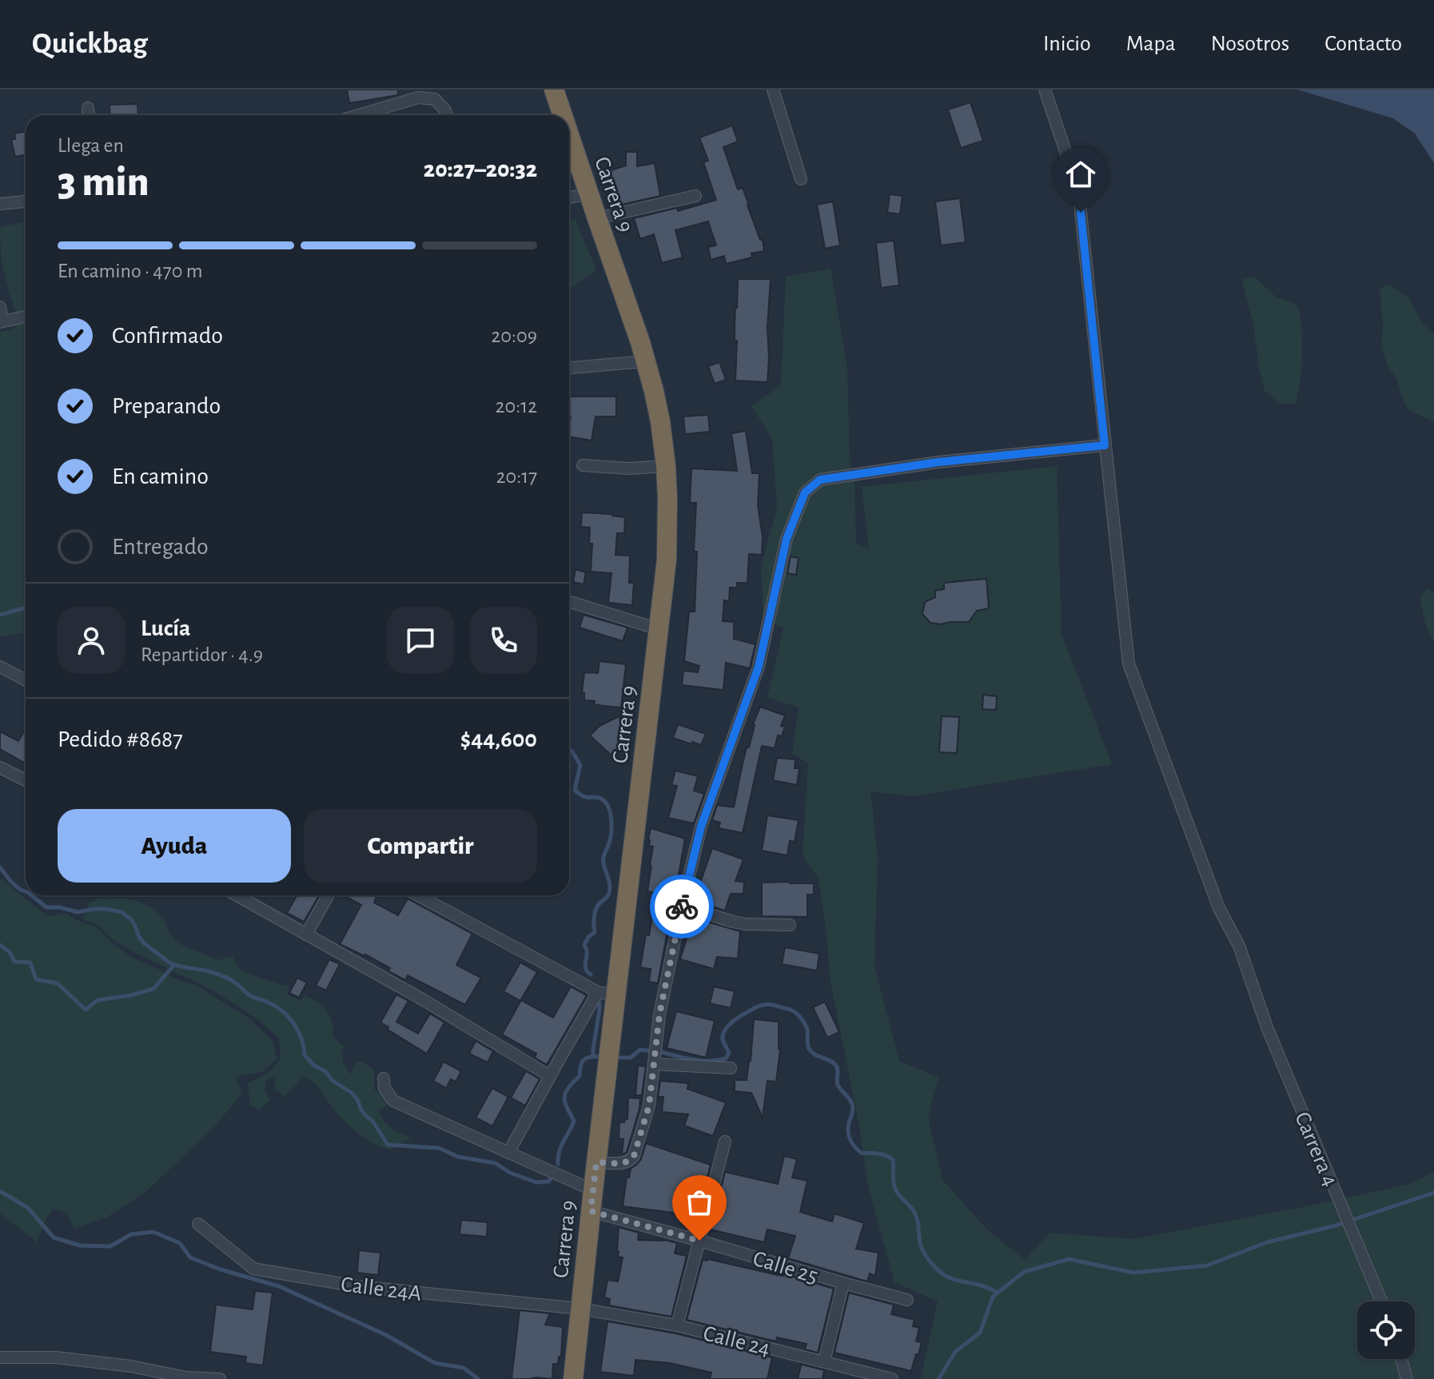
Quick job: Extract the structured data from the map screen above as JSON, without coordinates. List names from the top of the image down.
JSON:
{
  "streets": {
    "highway": ["Carrera 9"],
    "street": [
      "Carrera 4",
      "Calle 25",
      "Calle 24A",
      "Calle 24"
    ]
  },
  "crossings": [
    ["Carrera 9", "Calle 25"],
    ["Carrera 9", "Calle 24A"],
    ["Carrera 9", "Calle 24"],
    ["Calle 24A", "Calle 24"]
  ],
  "page": {
    "header": "Quickbag",
    "nav": [
      "Inicio",
      "Mapa",
      "Nosotros",
      "Contacto"
    ],
    "heading": ["3 min", "Llega en", "20:27–20:32"],
    "panel": [
      "Lucía",
      "Repartidor · 4.9",
      "Pedido #8687",
      "$44,600"
    ],
    "bar": "En camino · 470 m",
    "list": [
      ["Confirmado", "20:09"],
      ["Preparando", "20:12"],
      ["En camino", "20:17"],
      "Entregado"
    ],
    "buttons": ["Ayuda", "Compartir"]
  }
}
